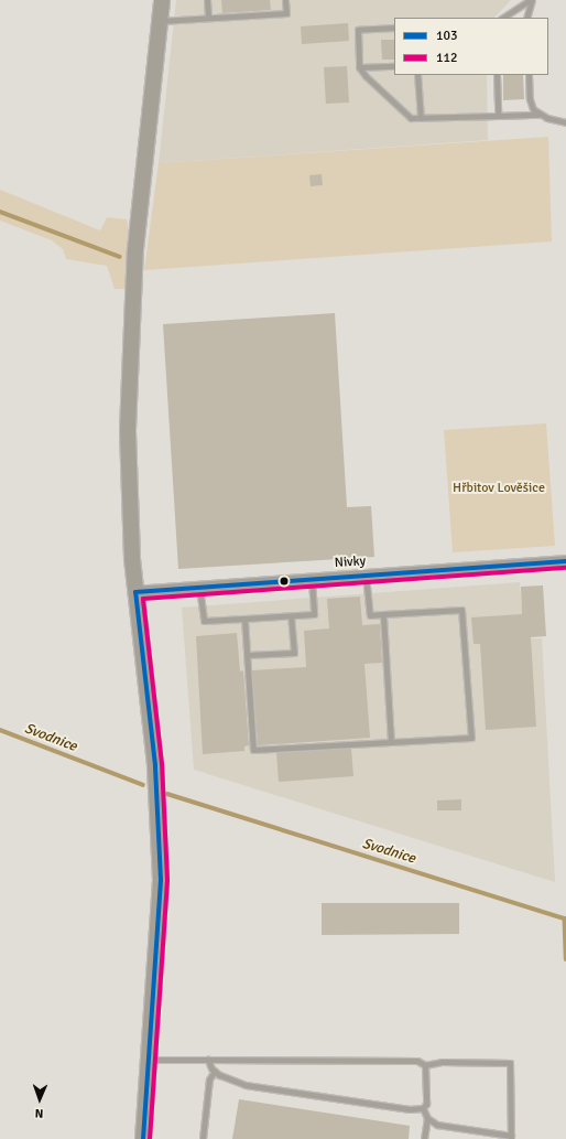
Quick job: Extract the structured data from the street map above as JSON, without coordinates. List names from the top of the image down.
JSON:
{
  "streets": {
    "street": ["Nivky"]
  },
  "water": ["Svodnice"],
  "parks": ["Hřbitov Lověšice"],
  "lines": ["transit line 103", "transit line 112"],
  "legend": ["103", "112"],
  "north": "bottom"
}
